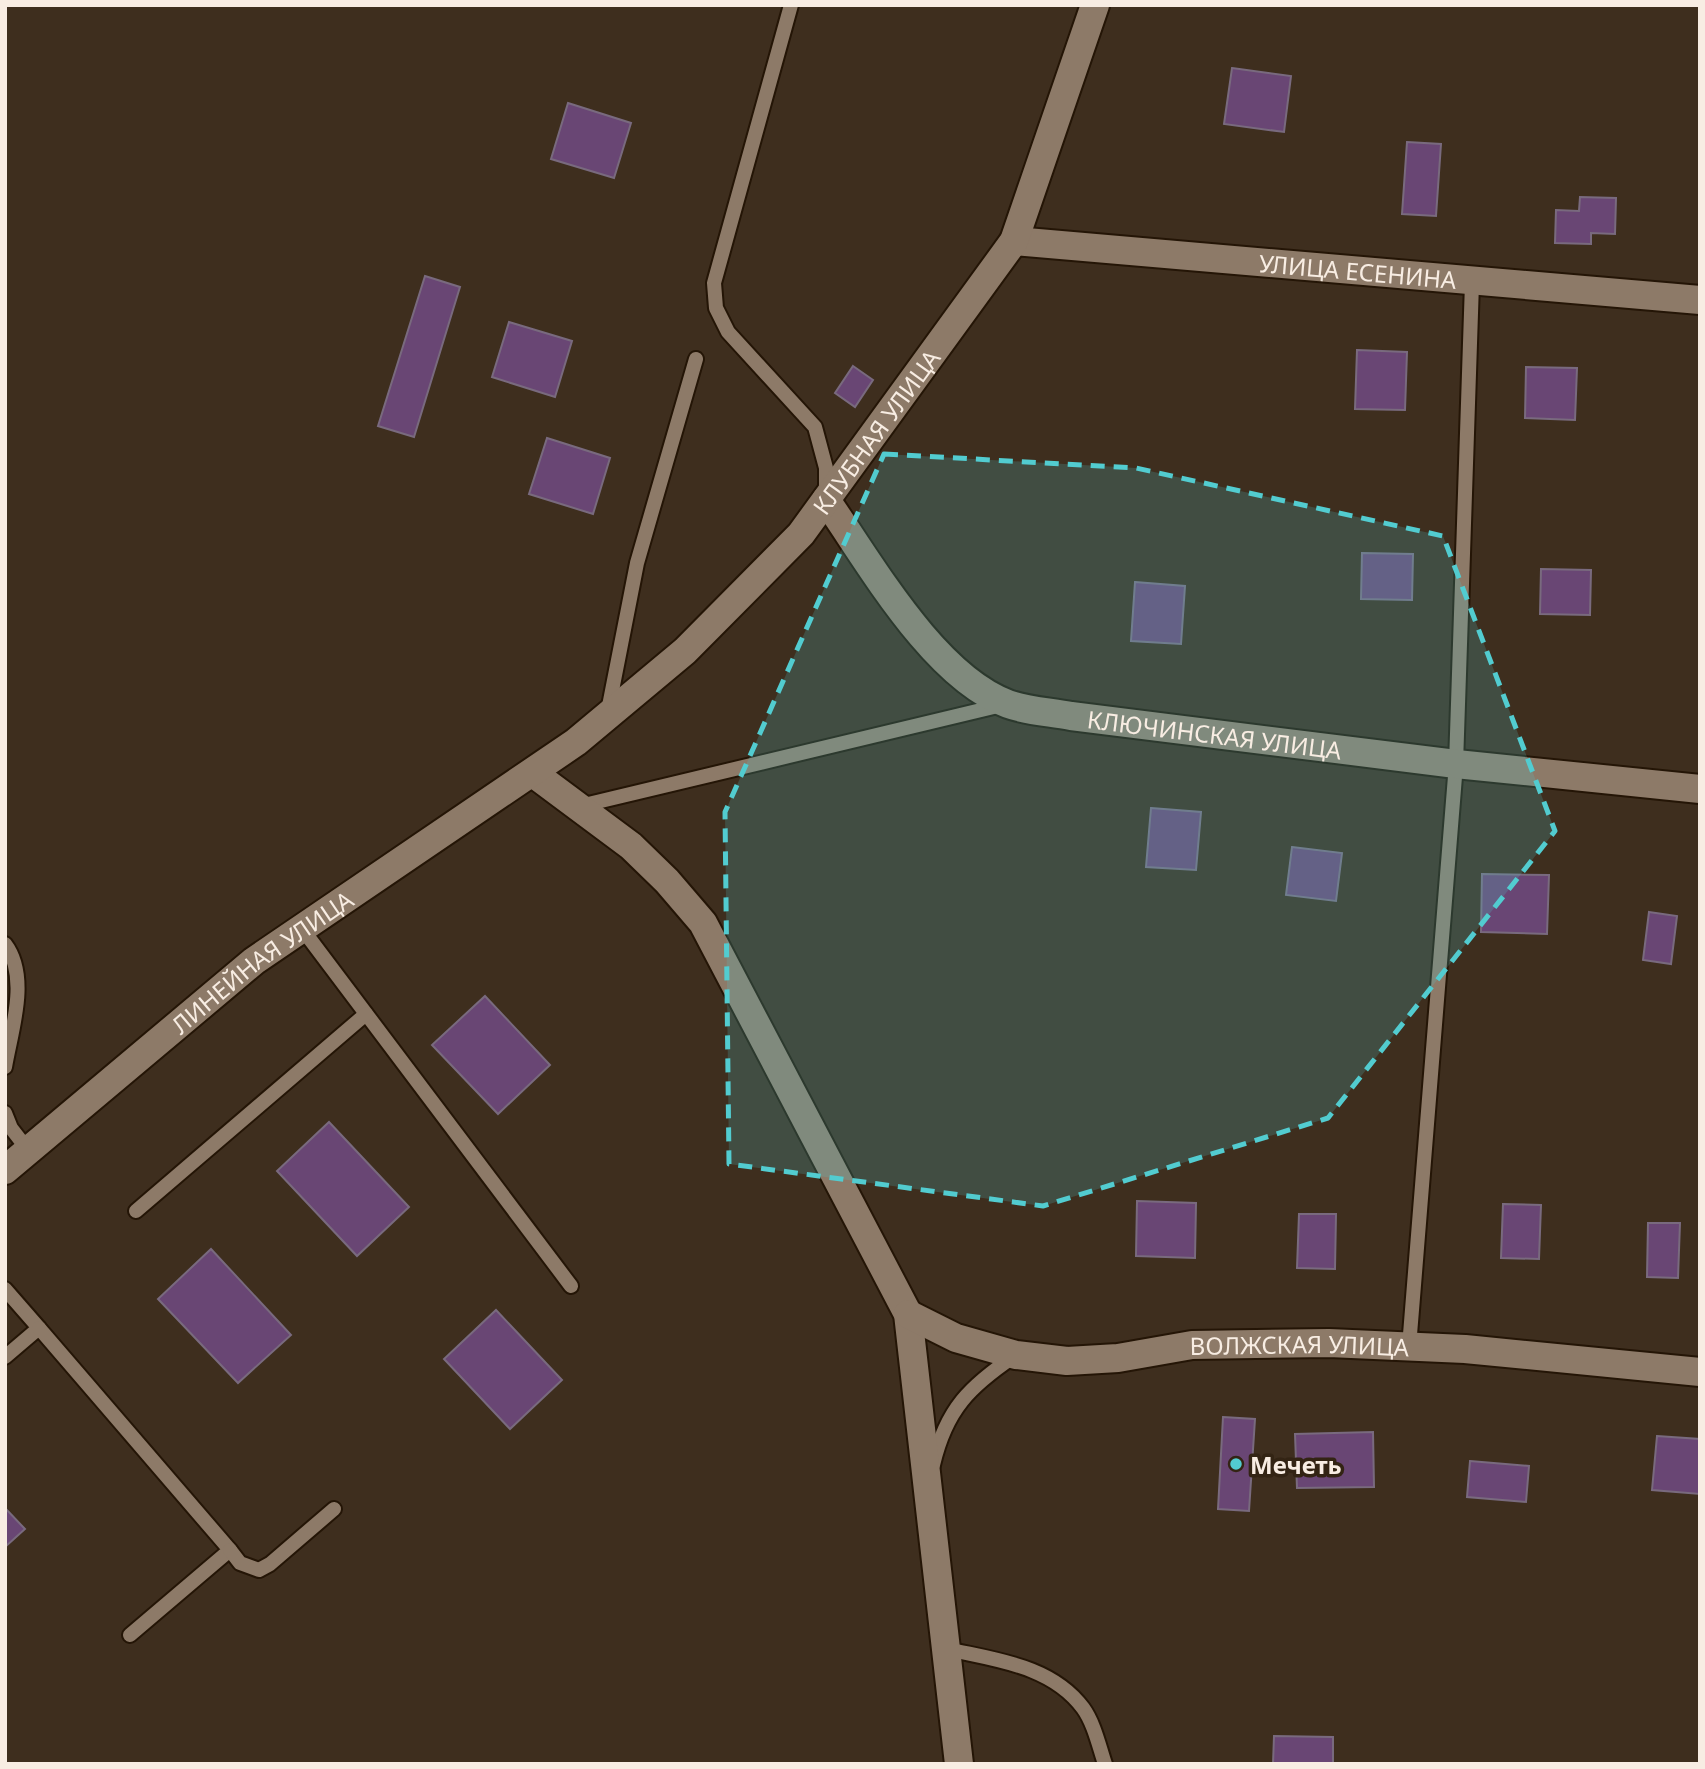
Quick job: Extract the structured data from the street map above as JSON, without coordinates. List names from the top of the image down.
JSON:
{
  "streets": {
    "street": [
      "УЛИЦА ЕСЕНИНА",
      "КЛУБНАЯ УЛИЦА",
      "КЛЮЧИНСКАЯ УЛИЦА",
      "ЛИНЕЙНАЯ УЛИЦА",
      "ВОЛЖСКАЯ УЛИЦА"
    ]
  },
  "crossings": [
    ["УЛИЦА ЕСЕНИНА", "КЛУБНАЯ УЛИЦА"],
    ["КЛУБНАЯ УЛИЦА", "КЛЮЧИНСКАЯ УЛИЦА"],
    ["КЛУБНАЯ УЛИЦА", "ЛИНЕЙНАЯ УЛИЦА"]
  ],
  "places": ["Мечеть"]
}
